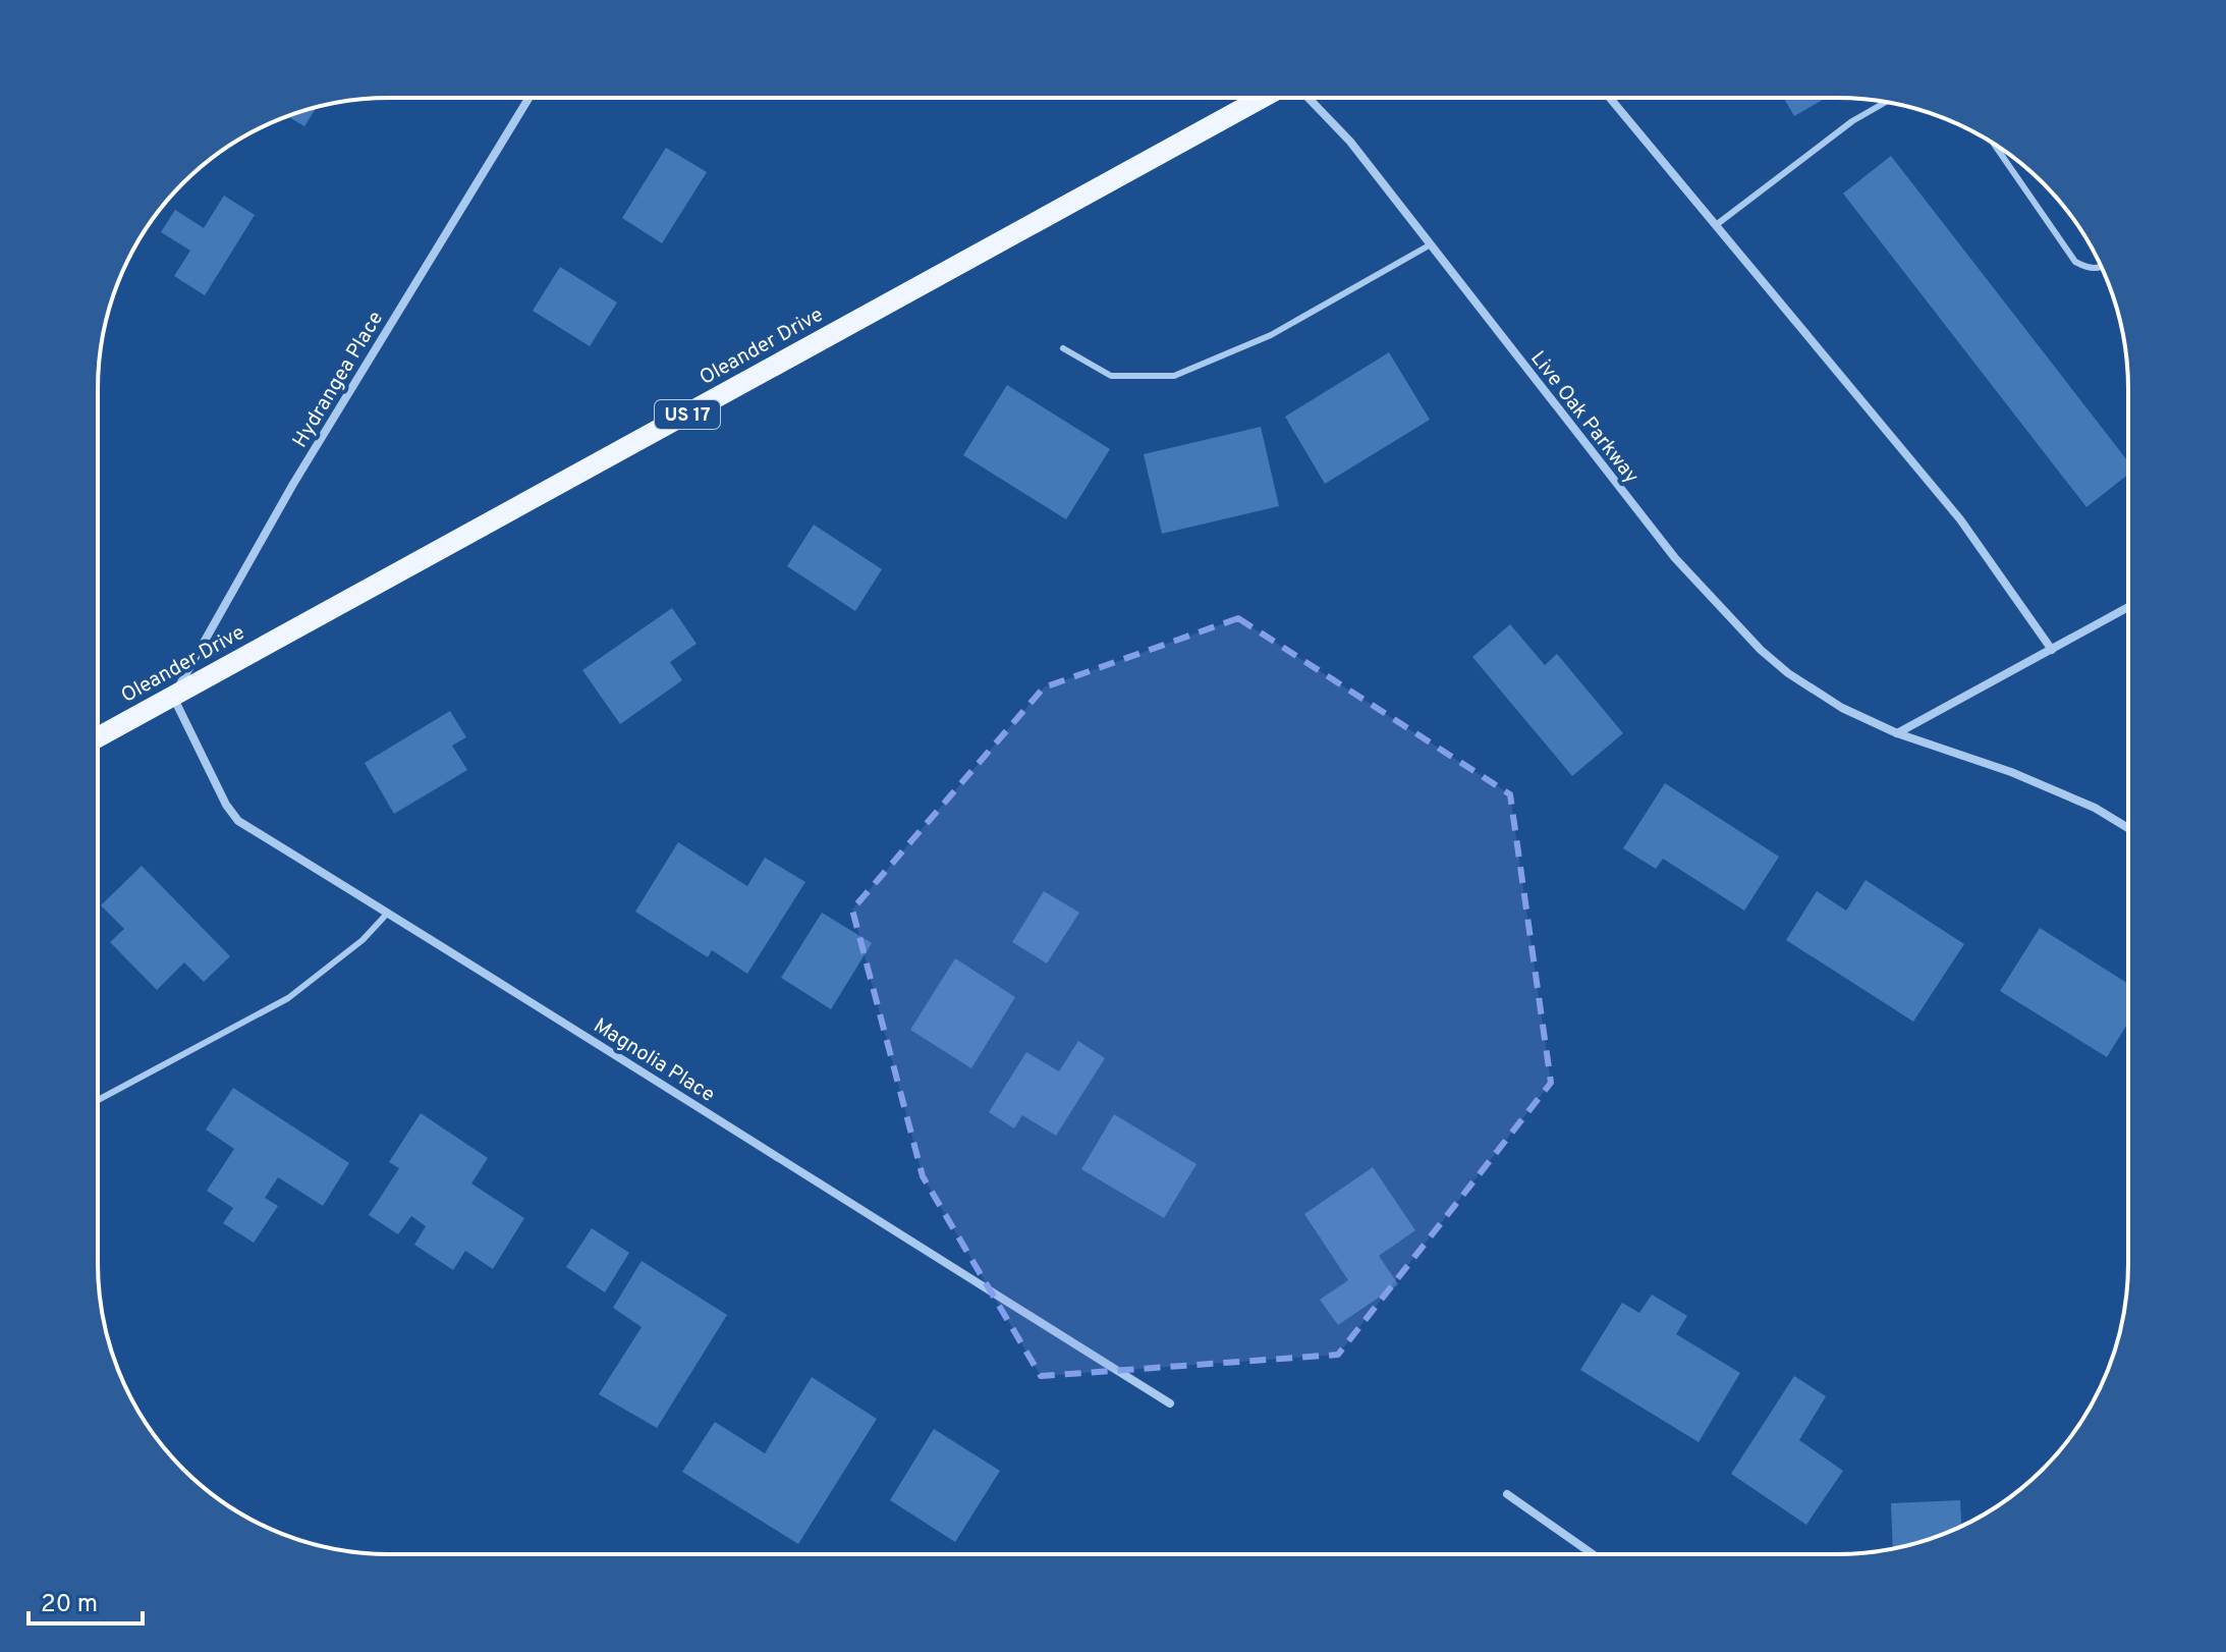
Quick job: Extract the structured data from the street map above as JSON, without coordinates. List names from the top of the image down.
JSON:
{
  "streets": {
    "main road": ["Oleander Drive", "US 17"],
    "street": ["Hydrangea Place", "Live Oak Parkway", "Magnolia Place"]
  },
  "crossings": [
    ["Oleander Drive", "Hydrangea Place"],
    ["Oleander Drive", "Magnolia Place"],
    ["Hydrangea Place", "Magnolia Place"]
  ],
  "scale_bar": "20 m"
}
